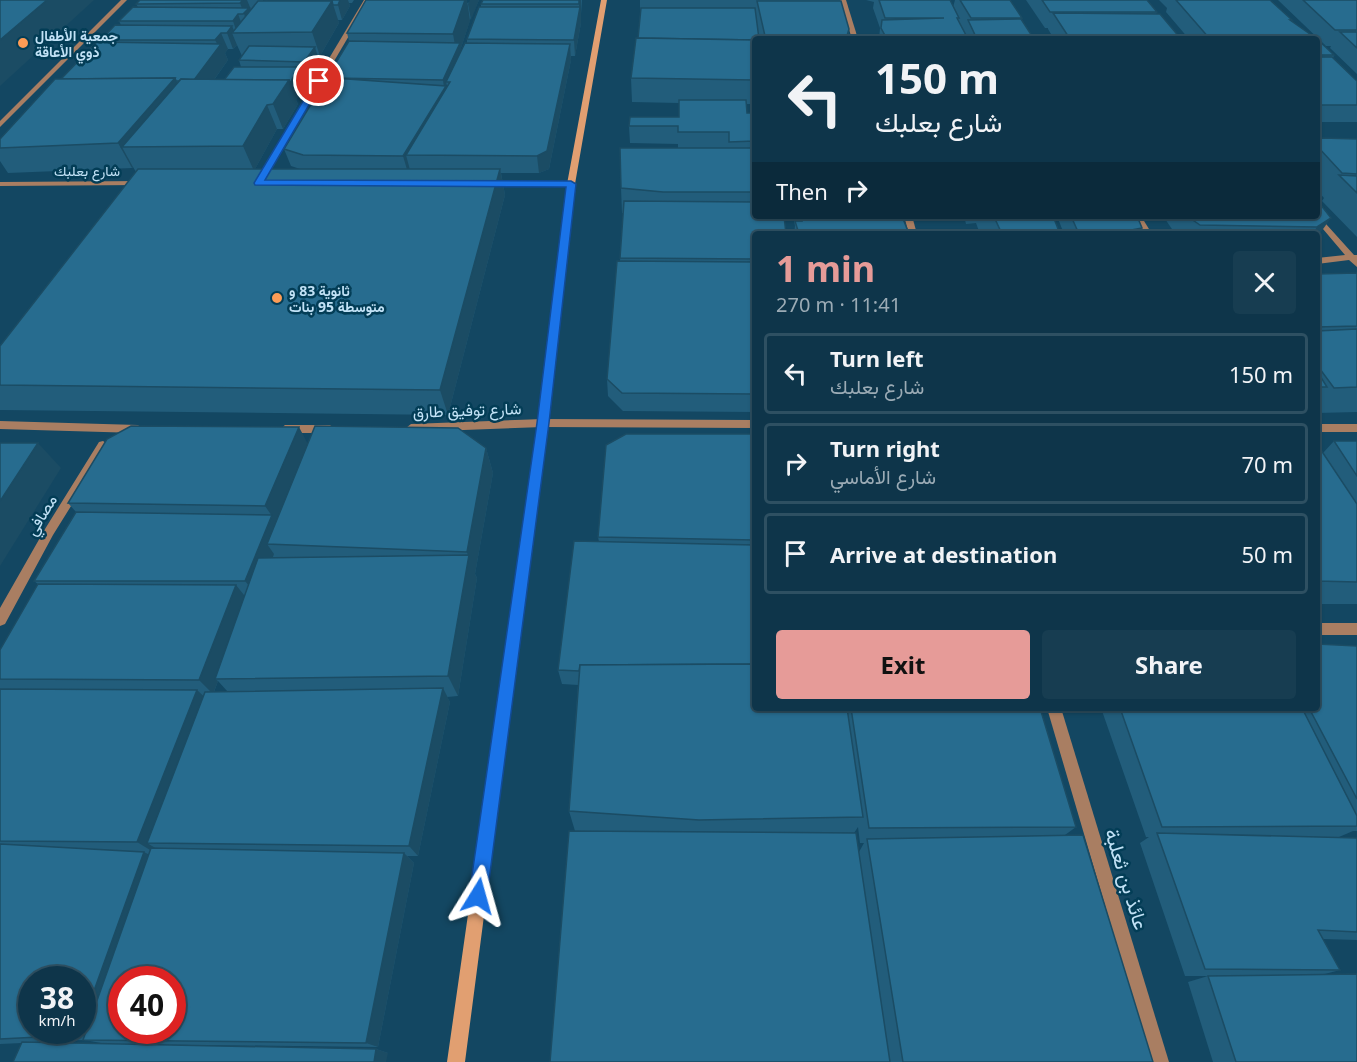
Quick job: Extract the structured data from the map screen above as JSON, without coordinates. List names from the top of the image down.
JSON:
{
  "streets": {
    "street": [
      "شارع بعلبك",
      "شارع توفيق طارق",
      "مصافي",
      "عائذ بن ثعلبة"
    ]
  },
  "places": ["جمعية الأطفال ذوي الأعاقة", "ثانوية 83 و متوسطة 95 بنات"],
  "page": {
    "turn": ["150 m", "شارع بعلبك"],
    "then": "Then",
    "heading": ["1 min", "270 m · 11:41"],
    "list": [
      {
        "name": "Turn left",
        "note": "شارع بعلبك",
        "value": "150 m"
      },
      {
        "name": "Turn right",
        "note": "شارع الأماسي",
        "value": "70 m"
      },
      {
        "name": "Arrive at destination",
        "value": "50 m"
      }
    ],
    "buttons": ["Exit", "Share"],
    "speed": "38 km/h",
    "limit": "40"
  }
}
